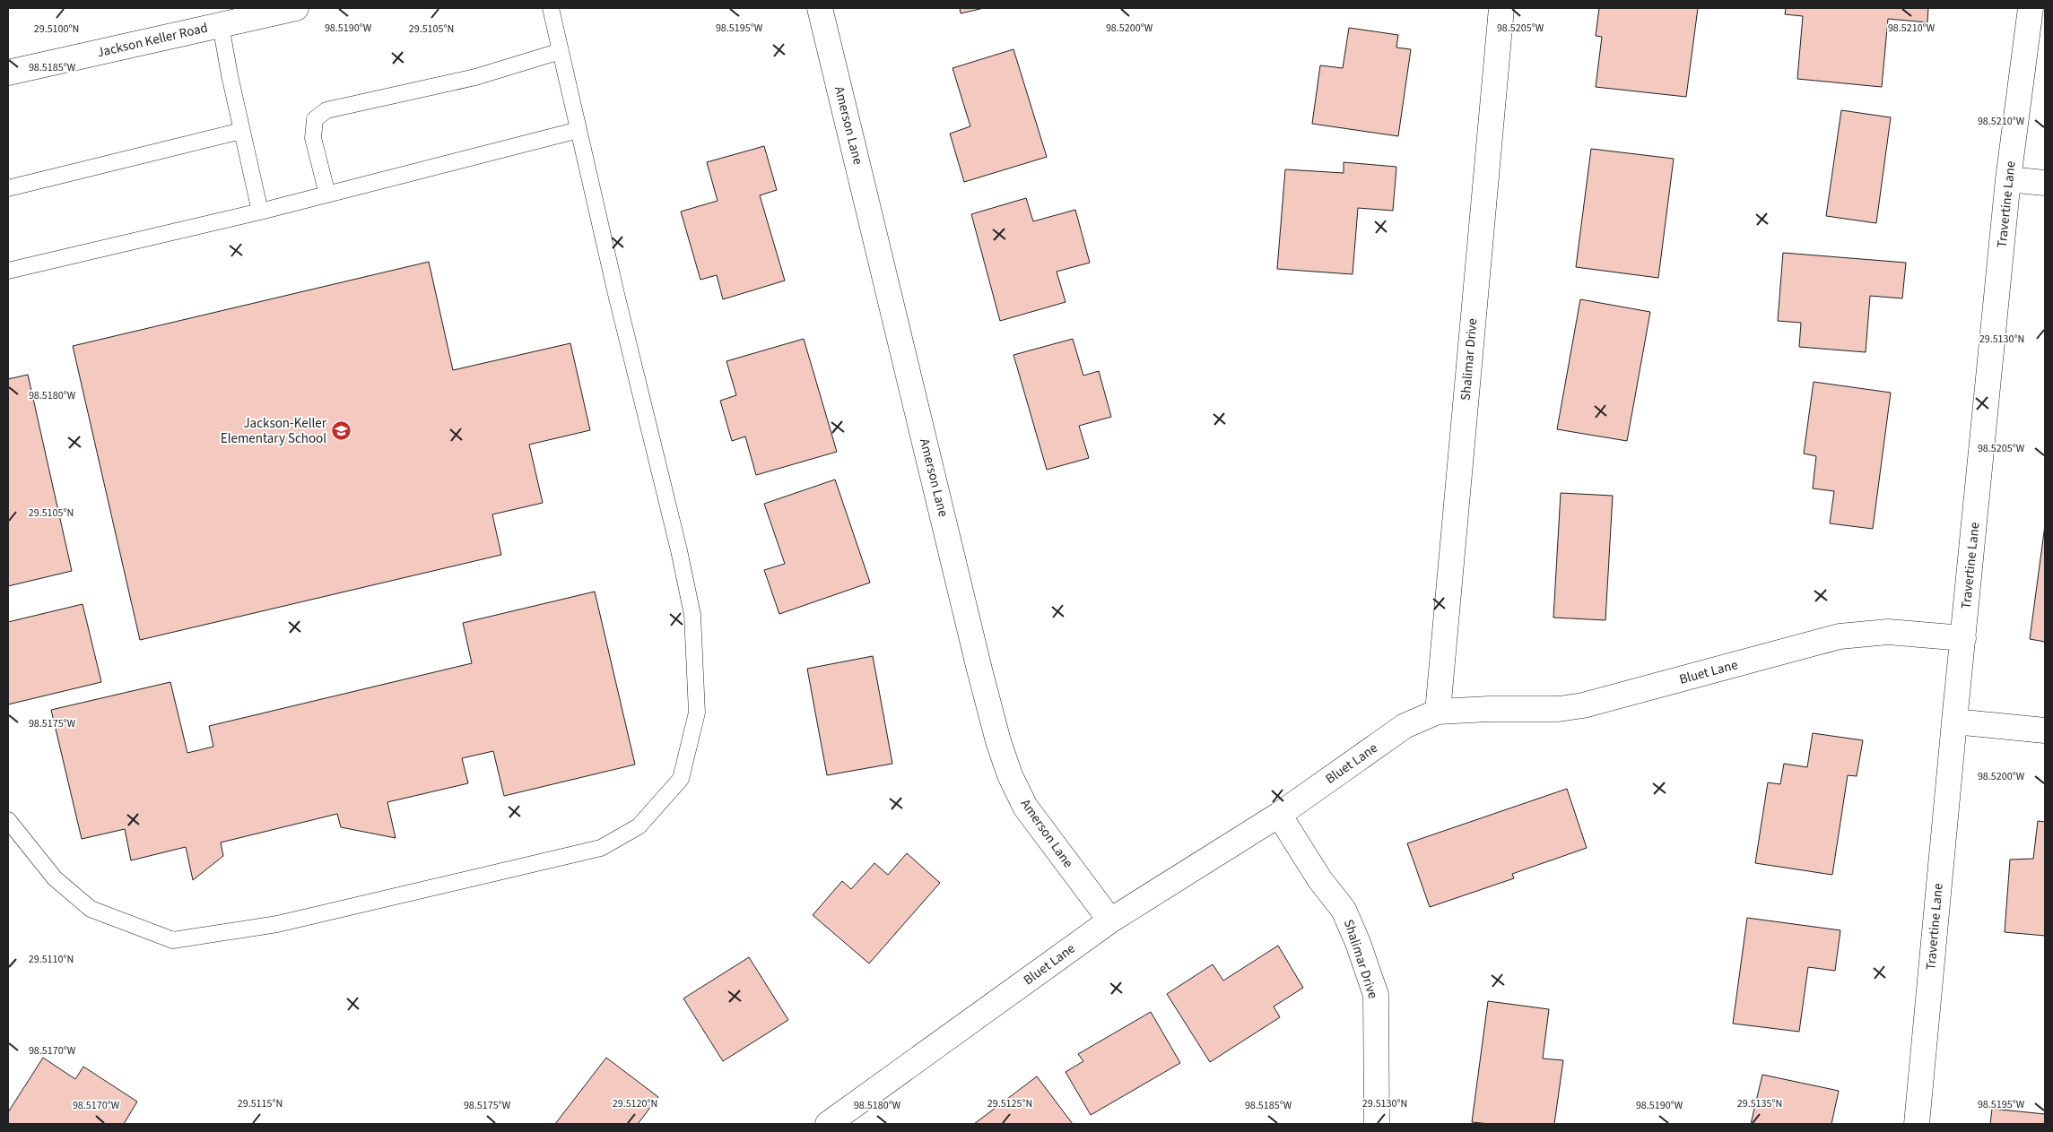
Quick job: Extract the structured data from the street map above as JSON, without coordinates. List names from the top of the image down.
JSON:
{
  "streets": {
    "street": [
      "Jackson Keller Road",
      "Amerson Lane",
      "Travertine Lane",
      "Shalimar Drive",
      "Bluet Lane"
    ]
  },
  "crossings": [
    ["Amerson Lane", "Bluet Lane"],
    ["Travertine Lane", "Bluet Lane"],
    ["Shalimar Drive", "Bluet Lane"]
  ],
  "places": {
    "school or university": ["Jackson-Keller Elementary School"]
  },
  "coordinates": [
    "98.5190°W",
    "98.5195°W",
    "98.5200°W",
    "98.5205°W",
    "98.5210°W",
    "29.5100°N",
    "29.5105°N",
    "98.5185°W",
    "29.5130°N",
    "98.5180°W",
    "98.5175°W",
    "29.5110°N",
    "98.5170°W",
    "29.5115°N",
    "29.5120°N",
    "29.5125°N",
    "29.5135°N"
  ]
}
